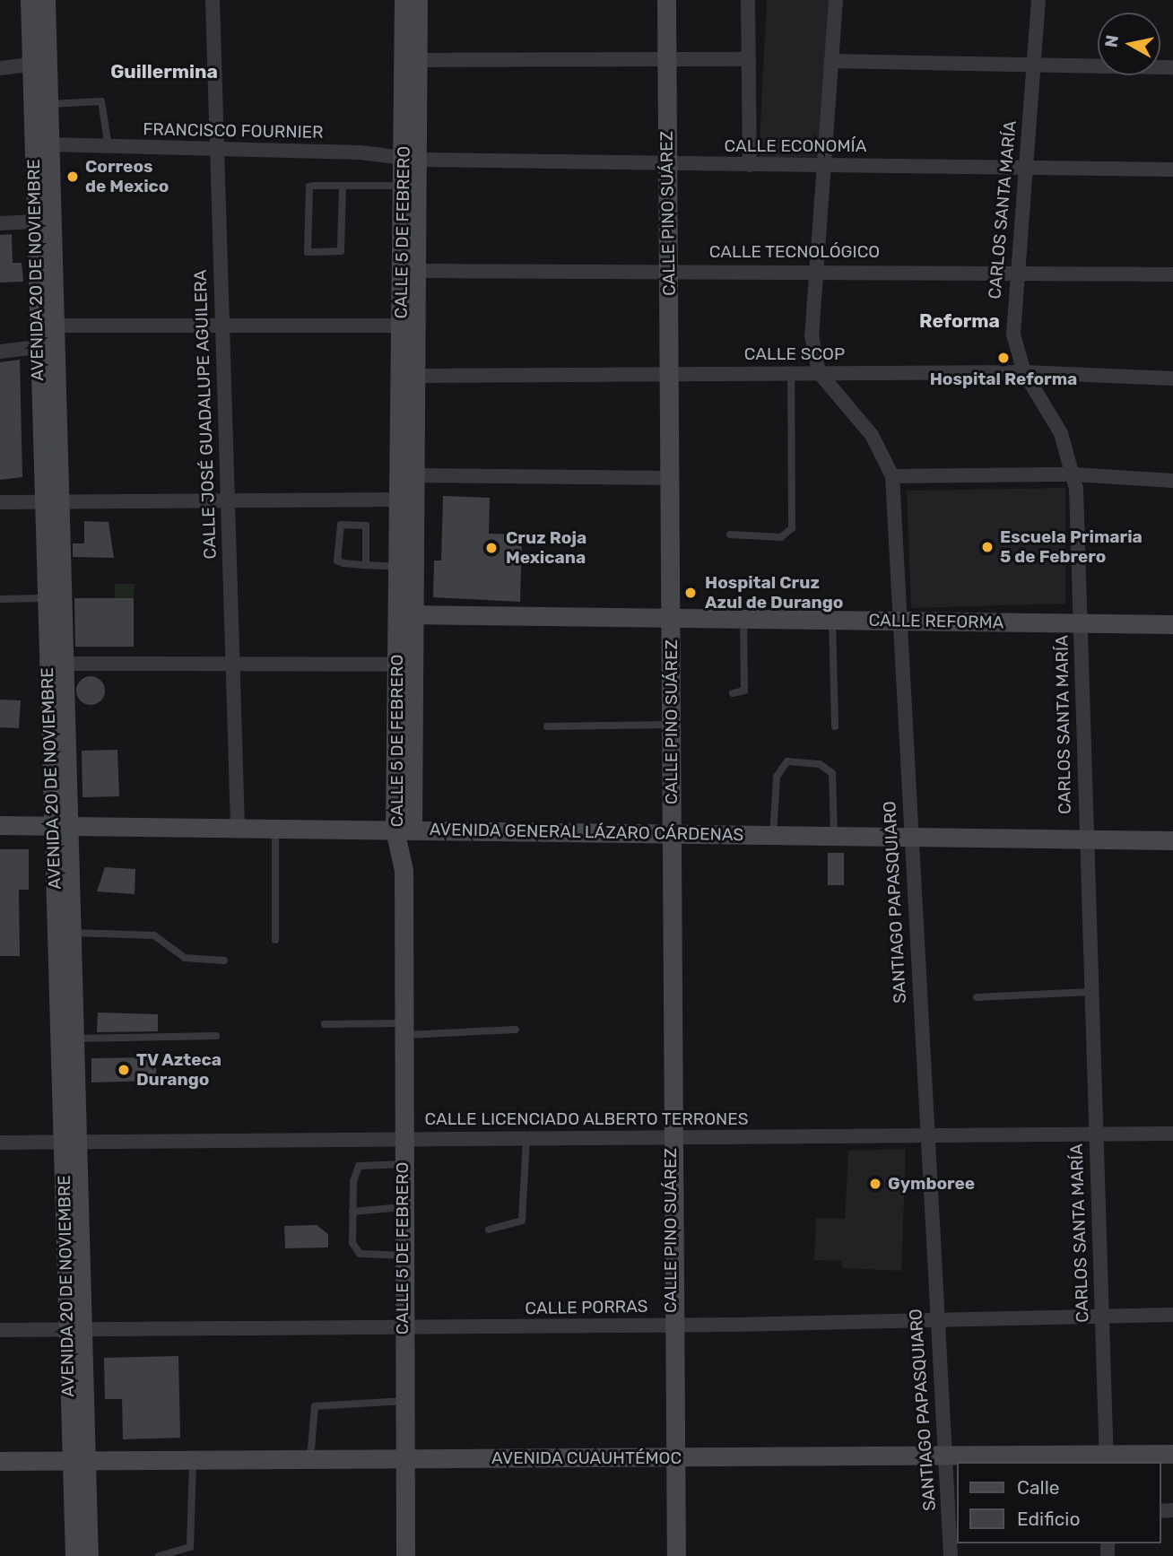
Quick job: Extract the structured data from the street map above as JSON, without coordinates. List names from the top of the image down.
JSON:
{
  "streets": {
    "street": [
      "FRANCISCO FOURNIER",
      "CALLE ECONOMÍA",
      "CARLOS SANTA MARÍA",
      "CALLE PINO SUÁREZ",
      "CALLE 5 DE FEBRERO",
      "CALLE TECNOLÓGICO",
      "AVENIDA 20 DE NOVIEMBRE",
      "CALLE SCOP",
      "CALLE JOSÉ GUADALUPE AGUILERA",
      "CALLE REFORMA",
      "AVENIDA GENERAL LÁZARO CÁRDENAS",
      "SANTIAGO PAPASQUIARO",
      "CALLE LICENCIADO ALBERTO TERRONES",
      "CALLE PORRAS",
      "AVENIDA CUAUHTÉMOC"
    ]
  },
  "crossings": [
    ["FRANCISCO FOURNIER", "CALLE ECONOMÍA"],
    ["FRANCISCO FOURNIER", "CALLE 5 DE FEBRERO"],
    ["FRANCISCO FOURNIER", "AVENIDA 20 DE NOVIEMBRE"],
    ["FRANCISCO FOURNIER", "CALLE JOSÉ GUADALUPE AGUILERA"],
    ["CALLE ECONOMÍA", "CARLOS SANTA MARÍA"],
    ["CALLE ECONOMÍA", "CALLE PINO SUÁREZ"],
    ["CALLE ECONOMÍA", "CALLE 5 DE FEBRERO"],
    ["CALLE ECONOMÍA", "SANTIAGO PAPASQUIARO"],
    ["CARLOS SANTA MARÍA", "CALLE TECNOLÓGICO"],
    ["CARLOS SANTA MARÍA", "CALLE SCOP"],
    ["CARLOS SANTA MARÍA", "CALLE REFORMA"],
    ["CARLOS SANTA MARÍA", "AVENIDA GENERAL LÁZARO CÁRDENAS"],
    ["CARLOS SANTA MARÍA", "CALLE LICENCIADO ALBERTO TERRONES"],
    ["CARLOS SANTA MARÍA", "CALLE PORRAS"],
    ["CARLOS SANTA MARÍA", "AVENIDA CUAUHTÉMOC"],
    ["CALLE PINO SUÁREZ", "CALLE TECNOLÓGICO"],
    ["CALLE PINO SUÁREZ", "CALLE SCOP"],
    ["CALLE PINO SUÁREZ", "CALLE REFORMA"],
    ["CALLE PINO SUÁREZ", "AVENIDA GENERAL LÁZARO CÁRDENAS"],
    ["CALLE PINO SUÁREZ", "CALLE LICENCIADO ALBERTO TERRONES"],
    ["CALLE PINO SUÁREZ", "CALLE PORRAS"],
    ["CALLE PINO SUÁREZ", "AVENIDA CUAUHTÉMOC"],
    ["CALLE 5 DE FEBRERO", "CALLE TECNOLÓGICO"],
    ["CALLE 5 DE FEBRERO", "CALLE SCOP"],
    ["CALLE 5 DE FEBRERO", "CALLE REFORMA"],
    ["CALLE 5 DE FEBRERO", "AVENIDA GENERAL LÁZARO CÁRDENAS"],
    ["CALLE 5 DE FEBRERO", "CALLE LICENCIADO ALBERTO TERRONES"],
    ["CALLE 5 DE FEBRERO", "CALLE PORRAS"],
    ["CALLE 5 DE FEBRERO", "AVENIDA CUAUHTÉMOC"],
    ["CALLE TECNOLÓGICO", "SANTIAGO PAPASQUIARO"],
    ["AVENIDA 20 DE NOVIEMBRE", "AVENIDA GENERAL LÁZARO CÁRDENAS"],
    ["AVENIDA 20 DE NOVIEMBRE", "CALLE LICENCIADO ALBERTO TERRONES"],
    ["AVENIDA 20 DE NOVIEMBRE", "CALLE PORRAS"],
    ["AVENIDA 20 DE NOVIEMBRE", "AVENIDA CUAUHTÉMOC"],
    ["CALLE SCOP", "SANTIAGO PAPASQUIARO"],
    ["CALLE JOSÉ GUADALUPE AGUILERA", "AVENIDA GENERAL LÁZARO CÁRDENAS"],
    ["CALLE REFORMA", "SANTIAGO PAPASQUIARO"],
    ["AVENIDA GENERAL LÁZARO CÁRDENAS", "SANTIAGO PAPASQUIARO"],
    ["SANTIAGO PAPASQUIARO", "CALLE LICENCIADO ALBERTO TERRONES"],
    ["SANTIAGO PAPASQUIARO", "CALLE PORRAS"],
    ["SANTIAGO PAPASQUIARO", "AVENIDA CUAUHTÉMOC"]
  ],
  "districts": ["Guillermina", "Reforma"],
  "places": [
    "Correos de Mexico",
    "Hospital Reforma",
    "Escuela Primaria 5 de Febrero",
    "Cruz Roja Mexicana",
    "Hospital Cruz Azul de Durango",
    "TV Azteca Durango",
    "Gymboree"
  ],
  "legend": ["Calle", "Edificio"],
  "north": "left"
}
